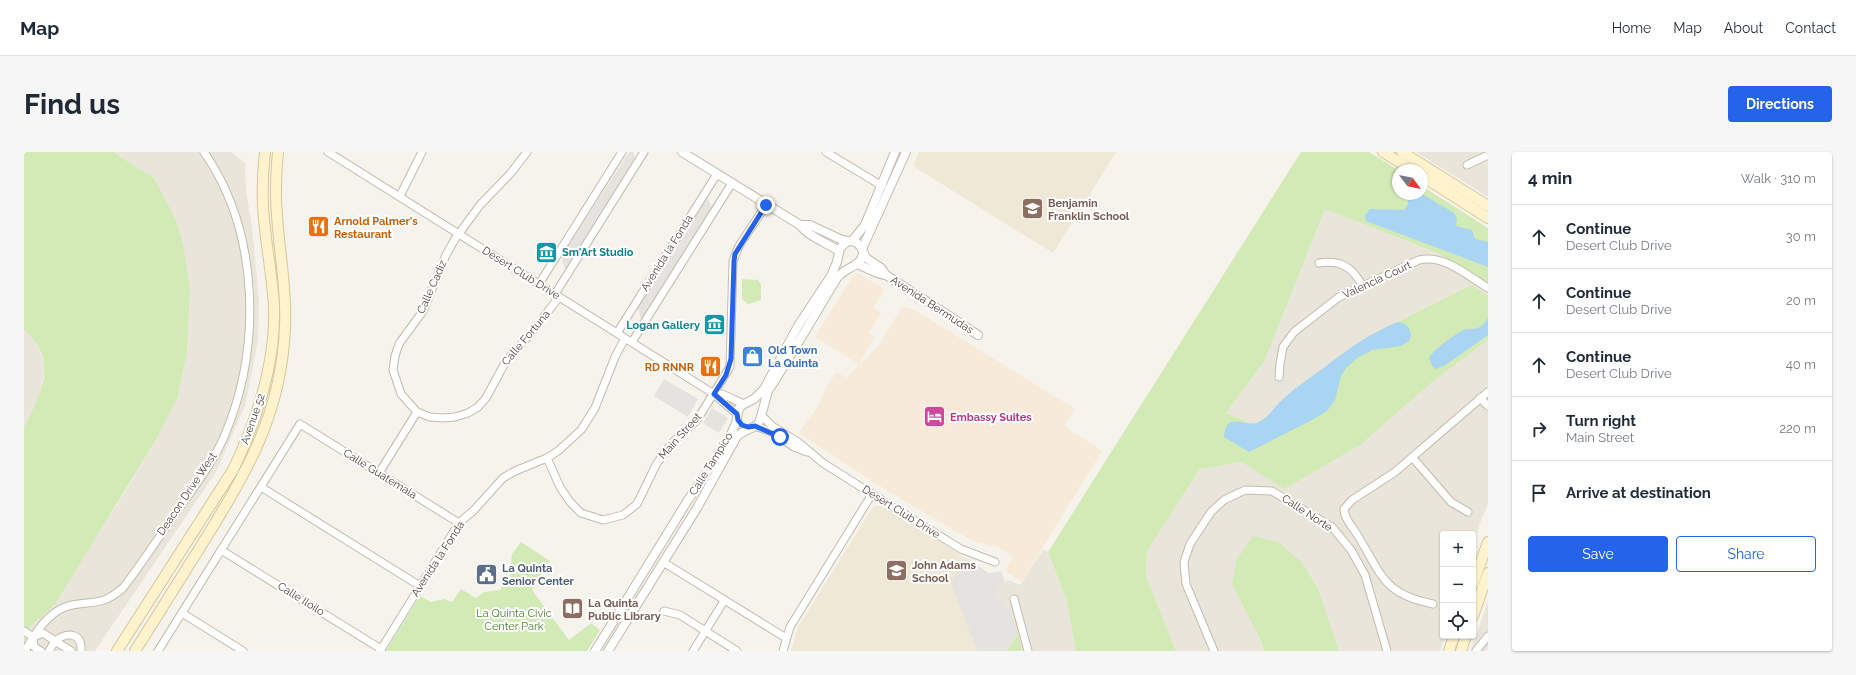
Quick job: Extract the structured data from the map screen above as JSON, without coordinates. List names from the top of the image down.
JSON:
{
  "streets": {
    "main road": ["Avenue 52"],
    "street": [
      "Avenida la Fonda",
      "Desert Club Drive",
      "Valencia Court",
      "Calle Cadiz",
      "Avenida Bermudas",
      "Calle Fortuna",
      "Main Street",
      "Calle Tampico",
      "Calle Guatemala",
      "Deacon Drive West",
      "Calle Norte",
      "Calle Iloilo"
    ]
  },
  "crossings": [
    ["Avenida la Fonda", "Desert Club Drive"],
    ["Avenida la Fonda", "Avenida Bermudas"],
    ["Avenida la Fonda", "Main Street"],
    ["Avenida la Fonda", "Calle Guatemala"],
    ["Avenida la Fonda", "Calle Iloilo"],
    ["Desert Club Drive", "Calle Cadiz"],
    ["Desert Club Drive", "Calle Fortuna"],
    ["Desert Club Drive", "Main Street"],
    ["Desert Club Drive", "Calle Tampico"],
    ["Calle Cadiz", "Calle Fortuna"],
    ["Avenida Bermudas", "Main Street"],
    ["Avenida Bermudas", "Calle Tampico"]
  ],
  "parks": ["La Quinta Civic Center Park"],
  "places": {
    "school or university": ["Benjamin Franklin School", "John Adams School"],
    "restaurant": ["Arnold Palmer's Restaurant", "RD RNNR"],
    "museum": ["Sm'Art Studio", "Logan Gallery"],
    "shop": ["Old Town La Quinta"],
    "hotel": ["Embassy Suites"],
    "public building": ["La Quinta Senior Center"],
    "library": ["La Quinta Public Library"]
  },
  "north": "bottom right",
  "page": {
    "header": "Map",
    "nav": [
      "Home",
      "Map",
      "About",
      "Contact"
    ],
    "buttons": [
      "Directions",
      ["Save", "Share"]
    ],
    "title": "Find us",
    "heading": ["4 min", "Walk · 310 m"],
    "list": [
      ["Continue", "Desert Club Drive", "30 m"],
      ["Continue", "Desert Club Drive", "20 m"],
      ["Continue", "Desert Club Drive", "40 m"],
      ["Turn right", "Main Street", "220 m"],
      "Arrive at destination"
    ],
    "map_buttons": ["+", "−"]
  }
}
